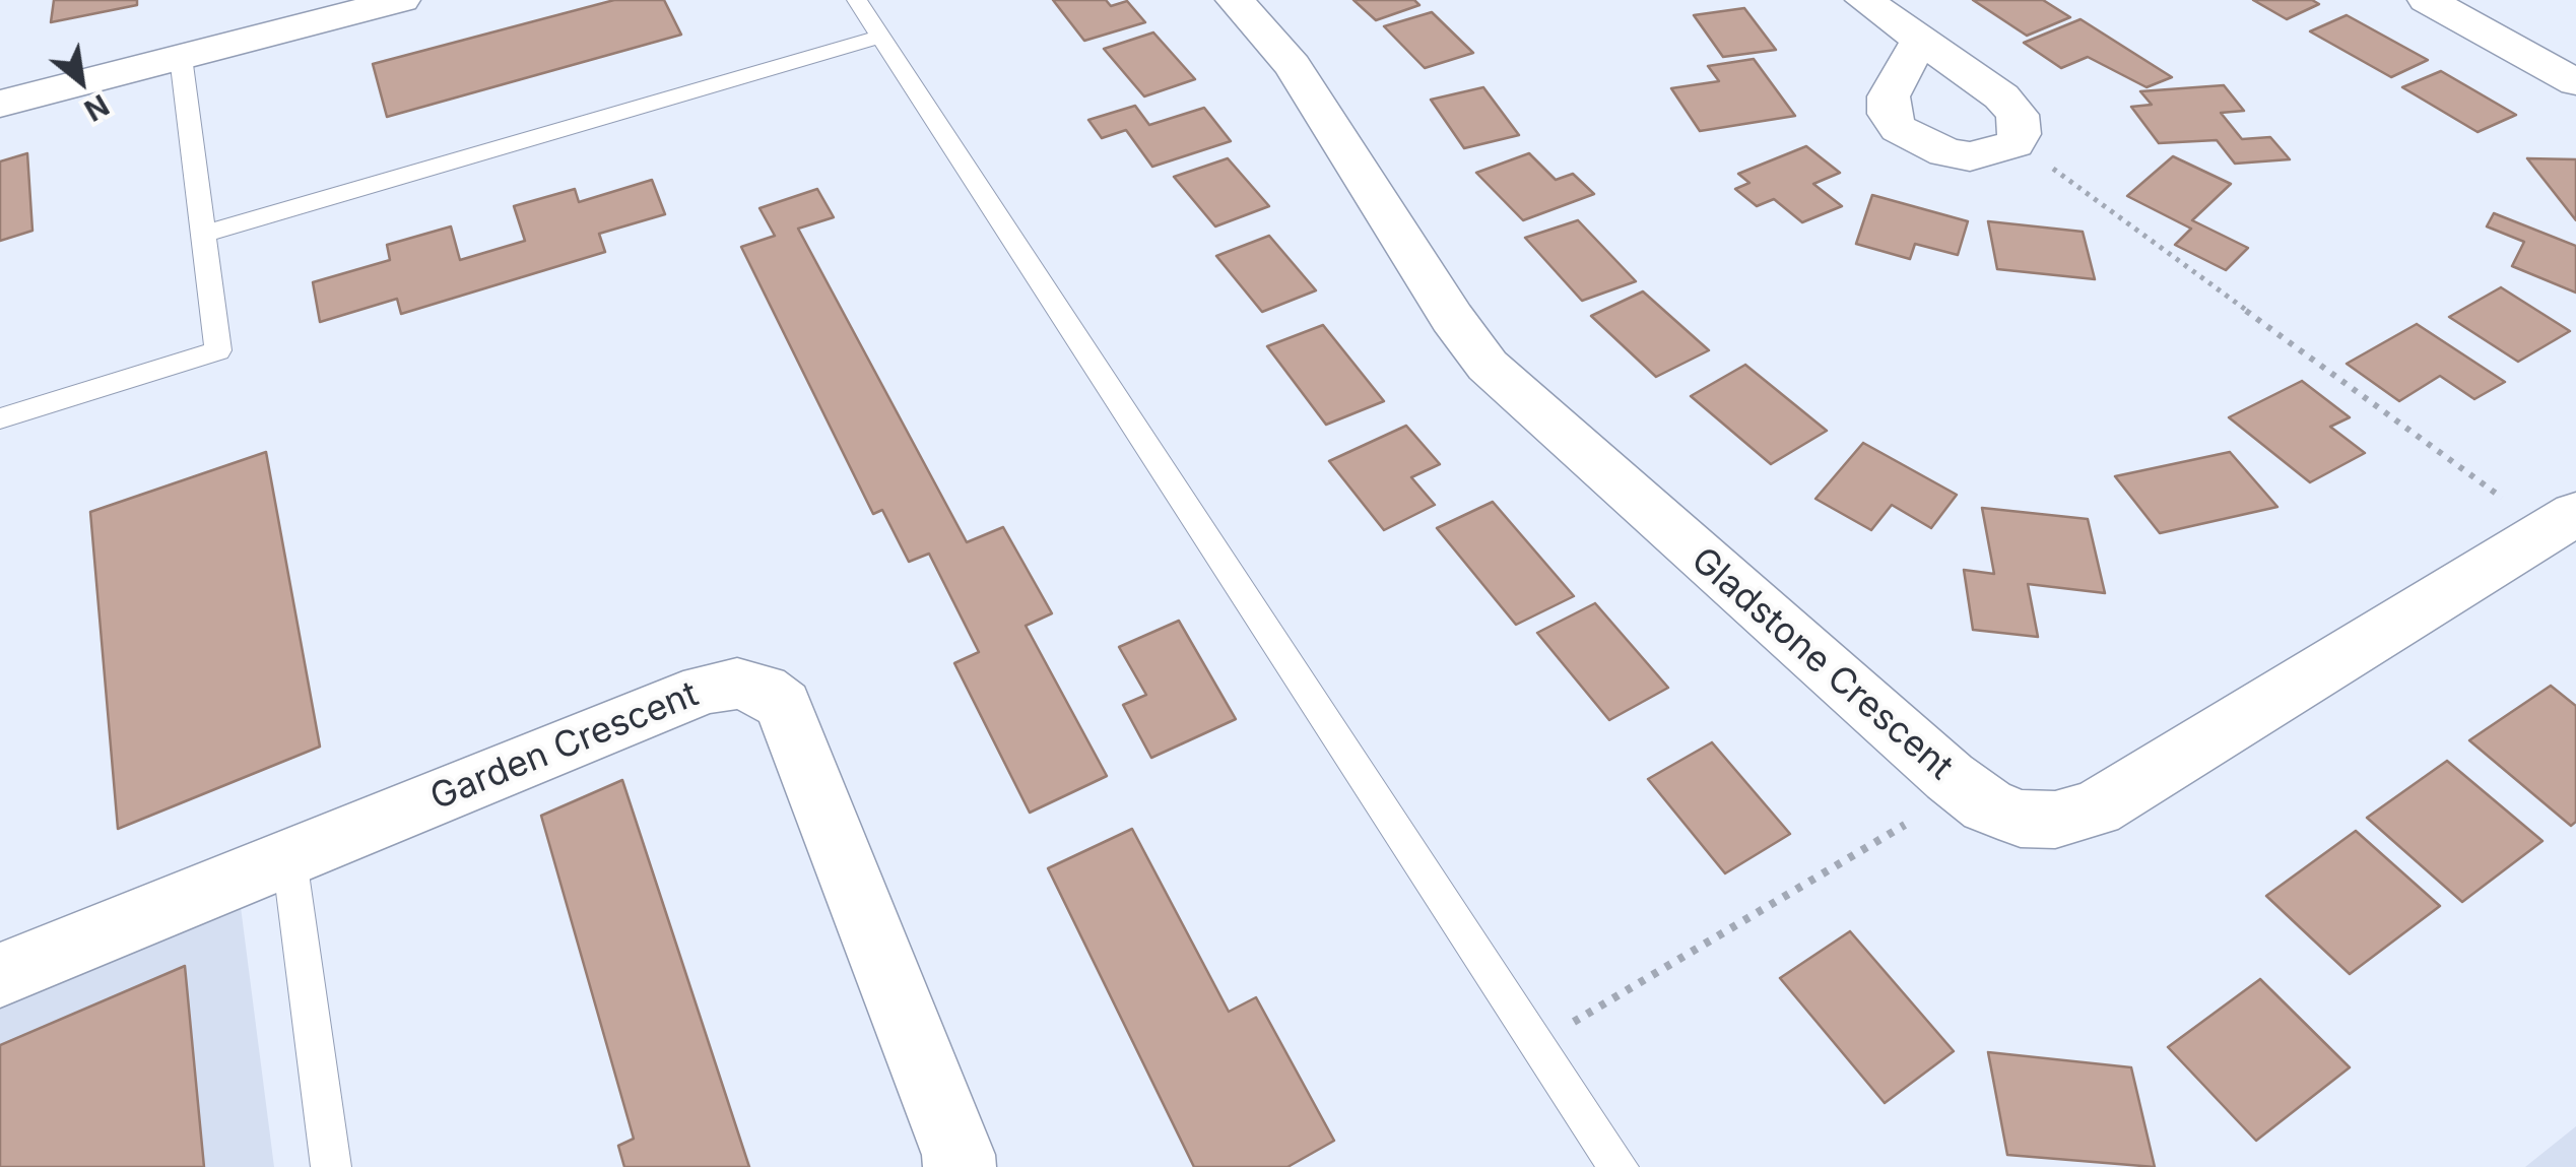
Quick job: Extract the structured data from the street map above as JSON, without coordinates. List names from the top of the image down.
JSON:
{
  "streets": {
    "street": ["Gladstone Crescent", "Garden Crescent"]
  },
  "north": "bottom right"
}
